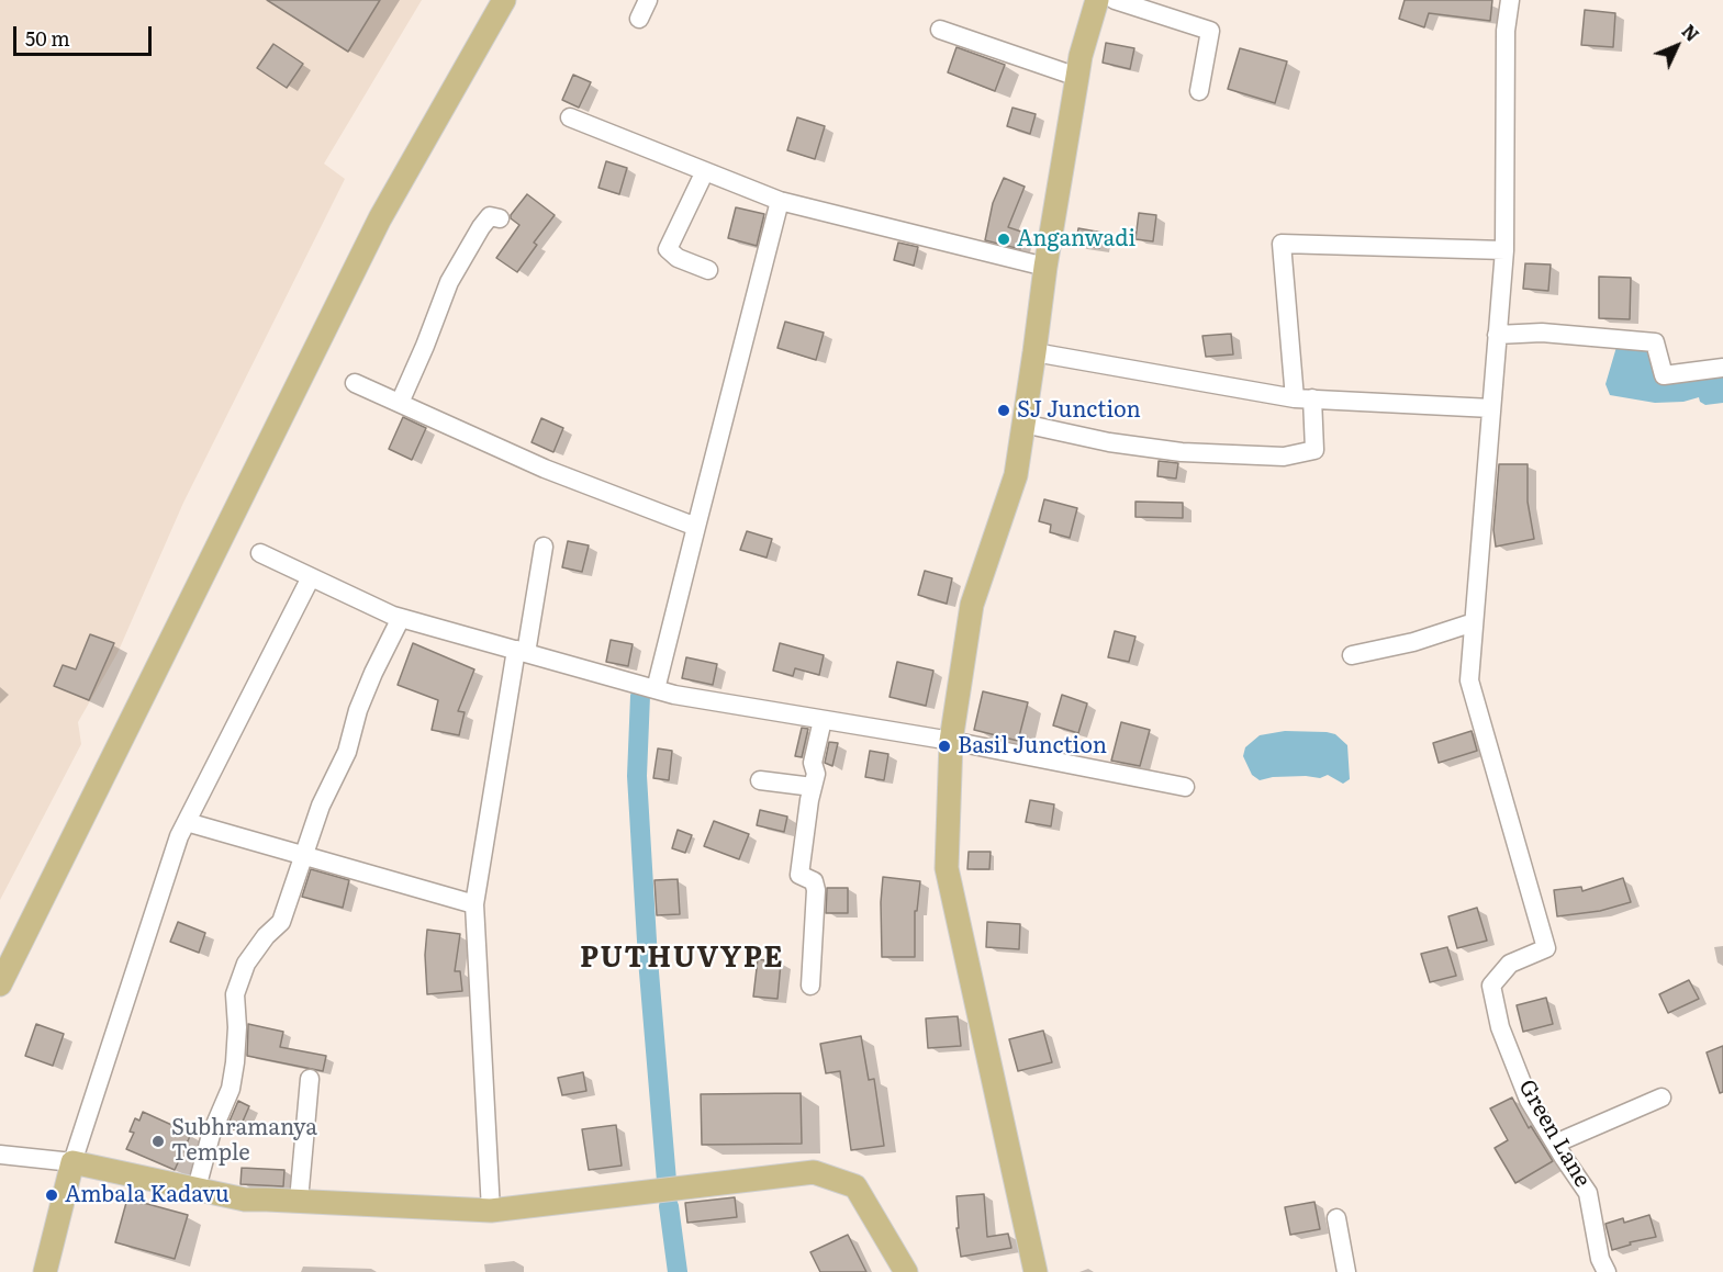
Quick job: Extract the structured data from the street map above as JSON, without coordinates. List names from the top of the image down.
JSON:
{
  "streets": {
    "street": ["Green Lane"]
  },
  "districts": ["PUTHUVYPE"],
  "places": [
    "Anganwadi",
    "SJ Junction",
    "Basil Junction",
    "Subhramanya Temple",
    "Ambala Kadavu"
  ],
  "scale_bar": "50 m",
  "north": "top right"
}
